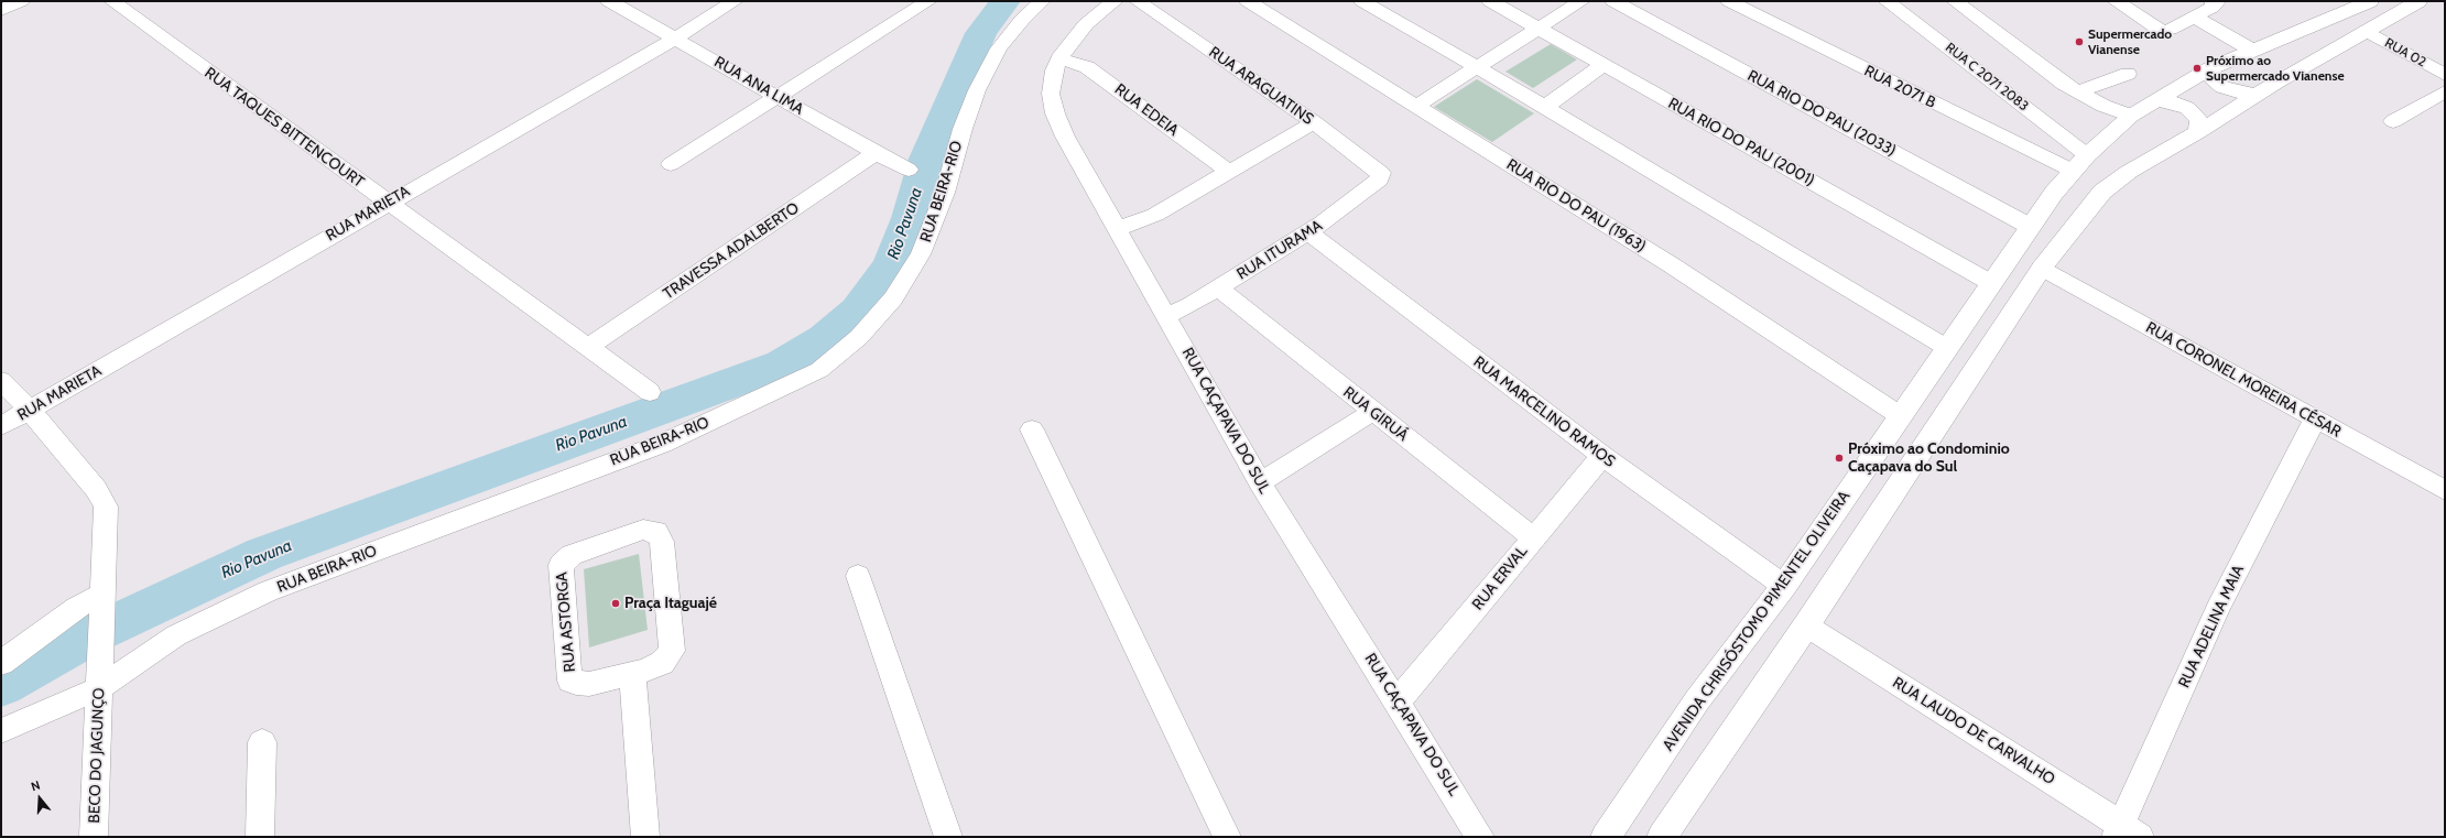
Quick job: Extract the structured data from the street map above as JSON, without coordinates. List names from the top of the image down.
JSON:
{
  "streets": {
    "main road": ["AVENIDA CHRISÓSTOMO PIMENTEL OLIVEIRA"],
    "street": [
      "RUA 02",
      "RUA C 2071 2083",
      "RUA ANA LIMA",
      "RUA ARAGUATINS",
      "RUA 2071 B",
      "RUA EDEIA",
      "RUA RIO DO PAU (2033)",
      "RUA TAQUES BITTENCOURT",
      "RUA RIO DO PAU (2001)",
      "RUA BEIRA-RIO",
      "RUA RIO DO PAU (1963)",
      "RUA MARIETA",
      "RUA ITURAMA",
      "TRAVESSA ADALBERTO",
      "RUA CORONEL MOREIRA CÉSAR",
      "RUA MARCELINO RAMOS",
      "RUA GIRUÁ",
      "RUA CAÇAPAVA DO SUL",
      "RUA ERVAL",
      "RUA ASTORGA",
      "RUA ADELINA MAIA",
      "RUA LAUDO DE CARVALHO",
      "BECO DO JAGUNÇO"
    ]
  },
  "crossings": [
    ["RUA C 2071 2083", "AVENIDA CHRISÓSTOMO PIMENTEL OLIVEIRA"],
    ["RUA ANA LIMA", "RUA MARIETA"],
    ["RUA ANA LIMA", "TRAVESSA ADALBERTO"],
    ["RUA ARAGUATINS", "RUA ITURAMA"],
    ["RUA 2071 B", "AVENIDA CHRISÓSTOMO PIMENTEL OLIVEIRA"],
    ["RUA EDEIA", "RUA CAÇAPAVA DO SUL"],
    ["RUA RIO DO PAU (2033)", "AVENIDA CHRISÓSTOMO PIMENTEL OLIVEIRA"],
    ["RUA TAQUES BITTENCOURT", "RUA MARIETA"],
    ["RUA TAQUES BITTENCOURT", "TRAVESSA ADALBERTO"],
    ["RUA RIO DO PAU (2001)", "AVENIDA CHRISÓSTOMO PIMENTEL OLIVEIRA"],
    ["RUA BEIRA-RIO", "BECO DO JAGUNÇO"],
    ["RUA RIO DO PAU (1963)", "AVENIDA CHRISÓSTOMO PIMENTEL OLIVEIRA"],
    ["RUA MARIETA", "BECO DO JAGUNÇO"],
    ["RUA ITURAMA", "RUA MARCELINO RAMOS"],
    ["RUA ITURAMA", "RUA GIRUÁ"],
    ["RUA ITURAMA", "RUA CAÇAPAVA DO SUL"],
    ["RUA CORONEL MOREIRA CÉSAR", "RUA ADELINA MAIA"],
    ["RUA MARCELINO RAMOS", "RUA ERVAL"],
    ["RUA MARCELINO RAMOS", "AVENIDA CHRISÓSTOMO PIMENTEL OLIVEIRA"],
    ["RUA GIRUÁ", "RUA ERVAL"],
    ["RUA CAÇAPAVA DO SUL", "RUA ERVAL"],
    ["RUA ADELINA MAIA", "RUA LAUDO DE CARVALHO"]
  ],
  "water": ["Rio Pavuna"],
  "places": [
    "Supermercado Vianense",
    "Próximo ao Supermercado Vianense",
    "Próximo ao Condominio Caçapava do Sul",
    "Praça Itaguajé"
  ],
  "north": "top"
}
